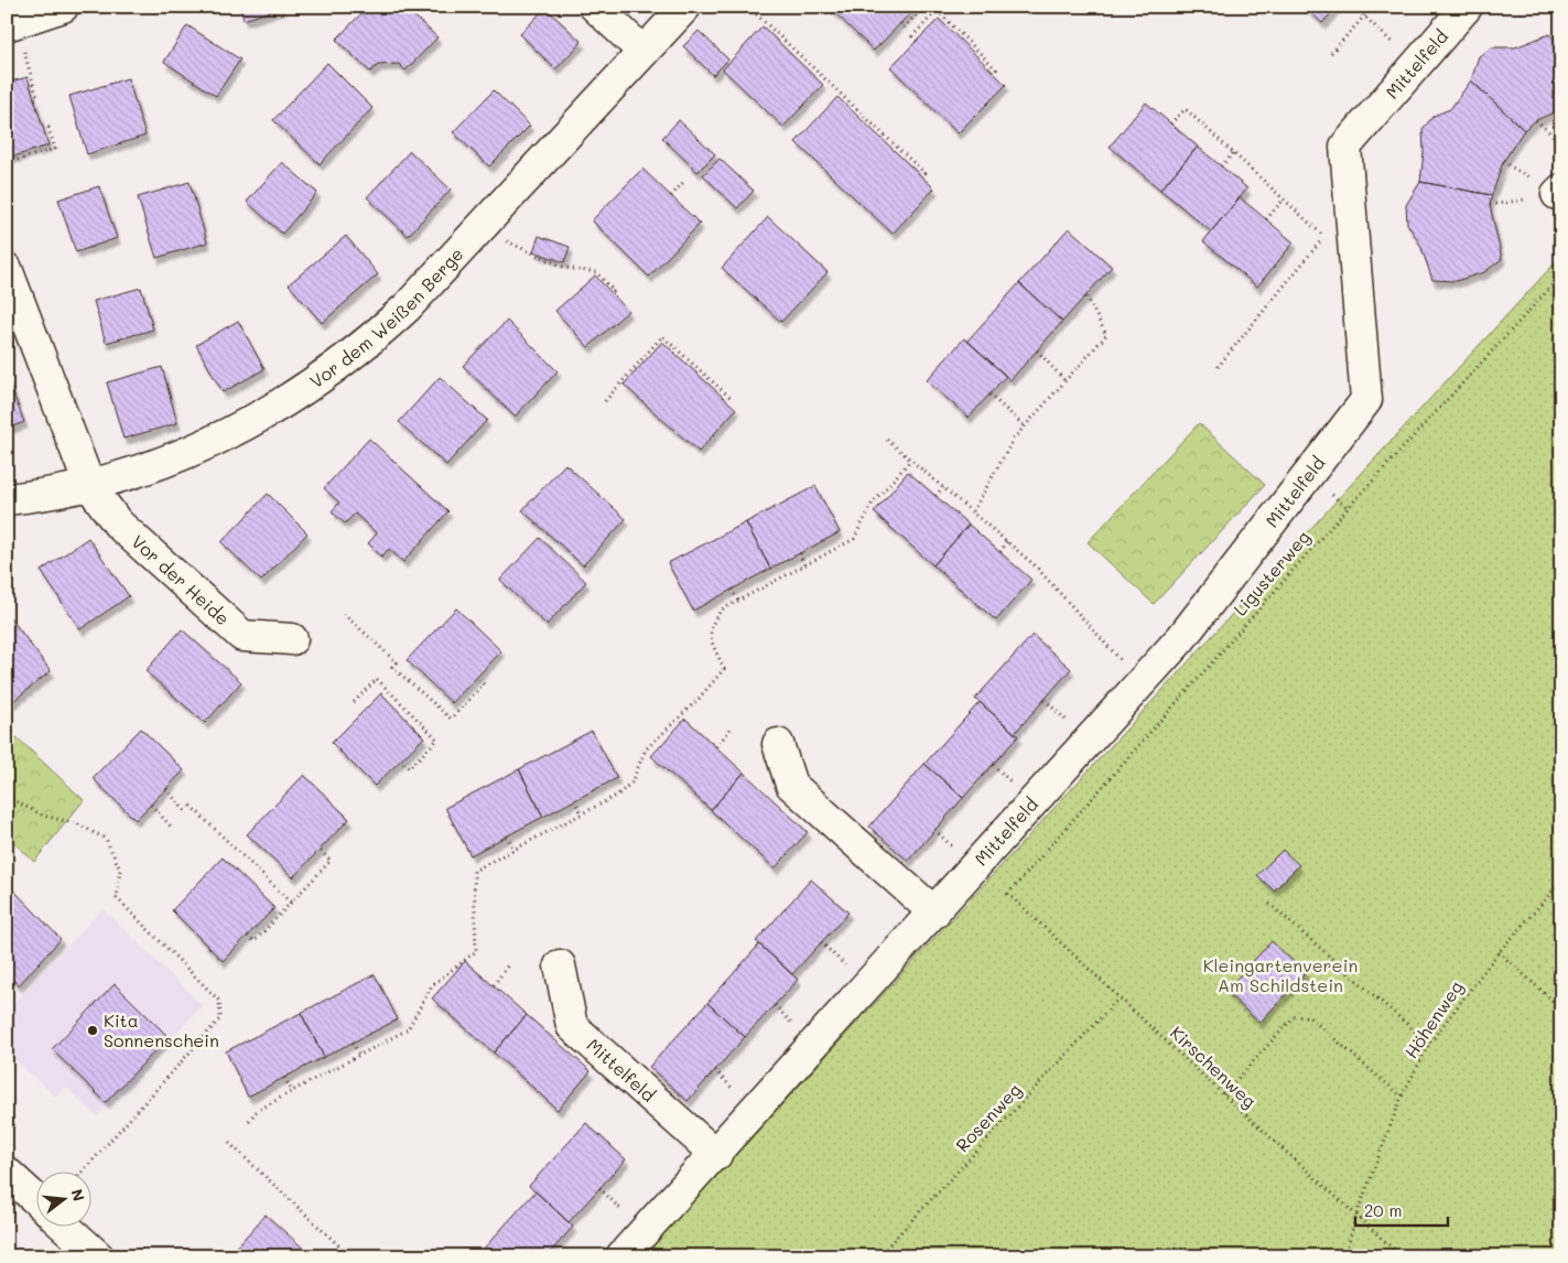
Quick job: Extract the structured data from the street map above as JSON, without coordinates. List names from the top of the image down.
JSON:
{
  "streets": {
    "street": ["Mittelfeld", "Vor dem Weißen Berge", "Vor der Heide"],
    "path": [
      "Ligusterweg",
      "Höhenweg",
      "Kirschenweg",
      "Rosenweg"
    ]
  },
  "crossings": [
    ["Vor dem Weißen Berge", "Vor der Heide"],
    ["Ligusterweg", "Kirschenweg"],
    ["Höhenweg", "Kirschenweg"],
    ["Kirschenweg", "Rosenweg"]
  ],
  "parks": ["Kleingartenverein Am Schildstein"],
  "places": ["Kita Sonnenschein"],
  "scale_bar": "20 m",
  "north": "right"
}
